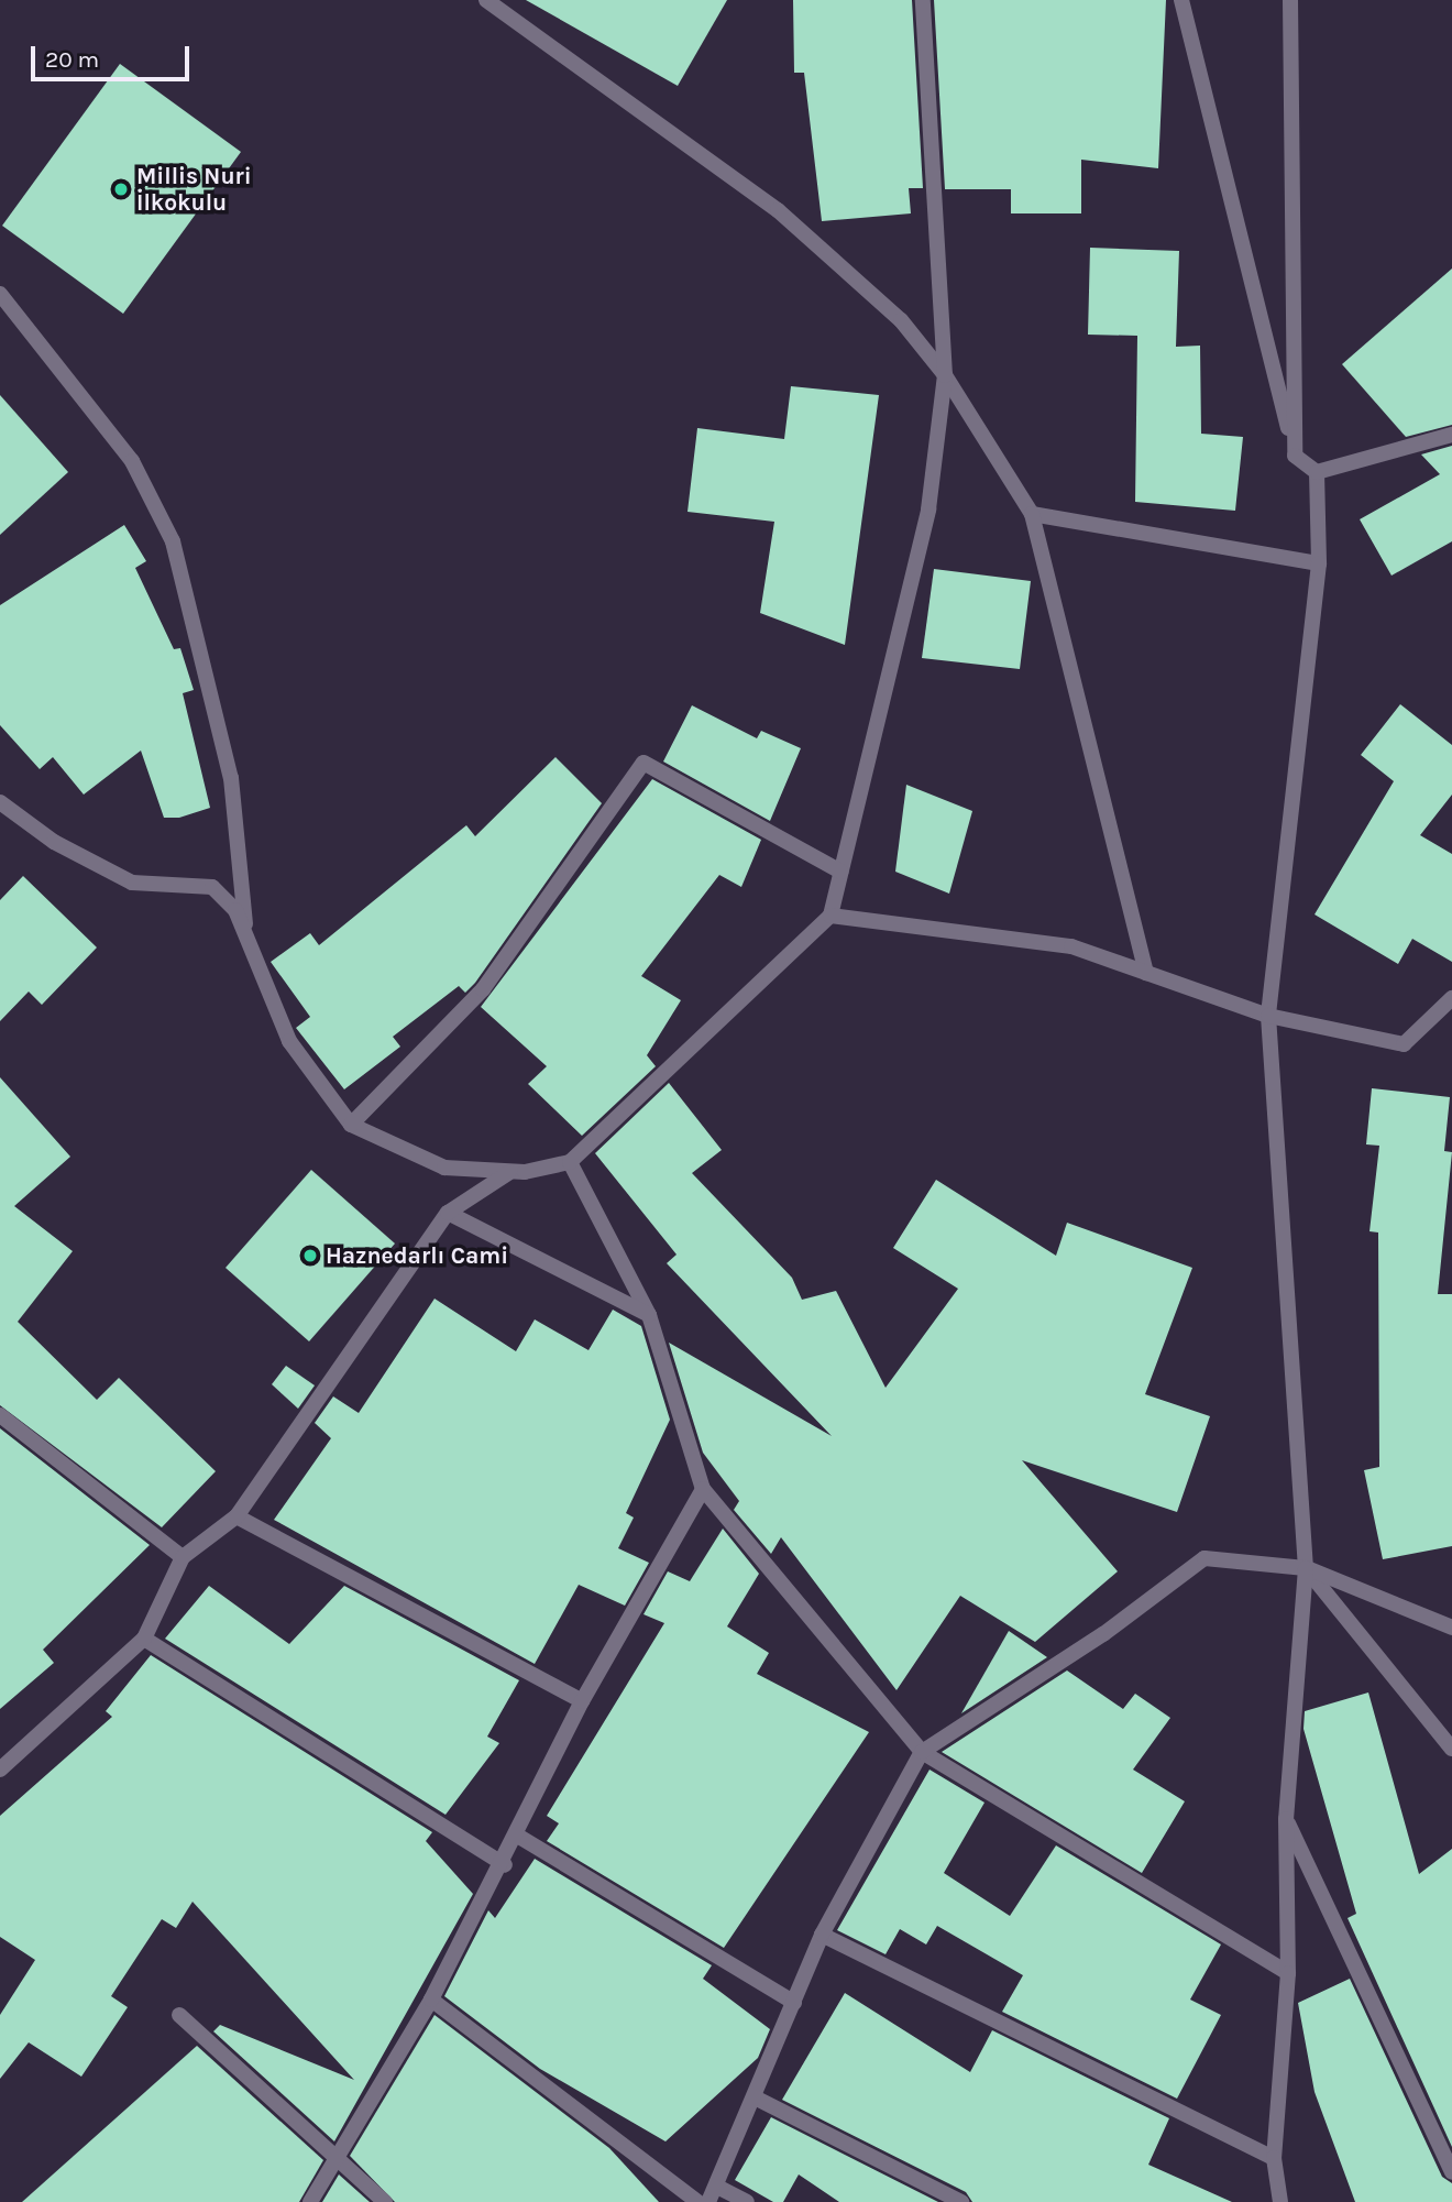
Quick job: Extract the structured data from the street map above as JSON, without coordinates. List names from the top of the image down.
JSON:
{
  "places": ["Millis Nuri İlkokulu", "Haznedarlı Cami"],
  "scale_bar": "20 m"
}
